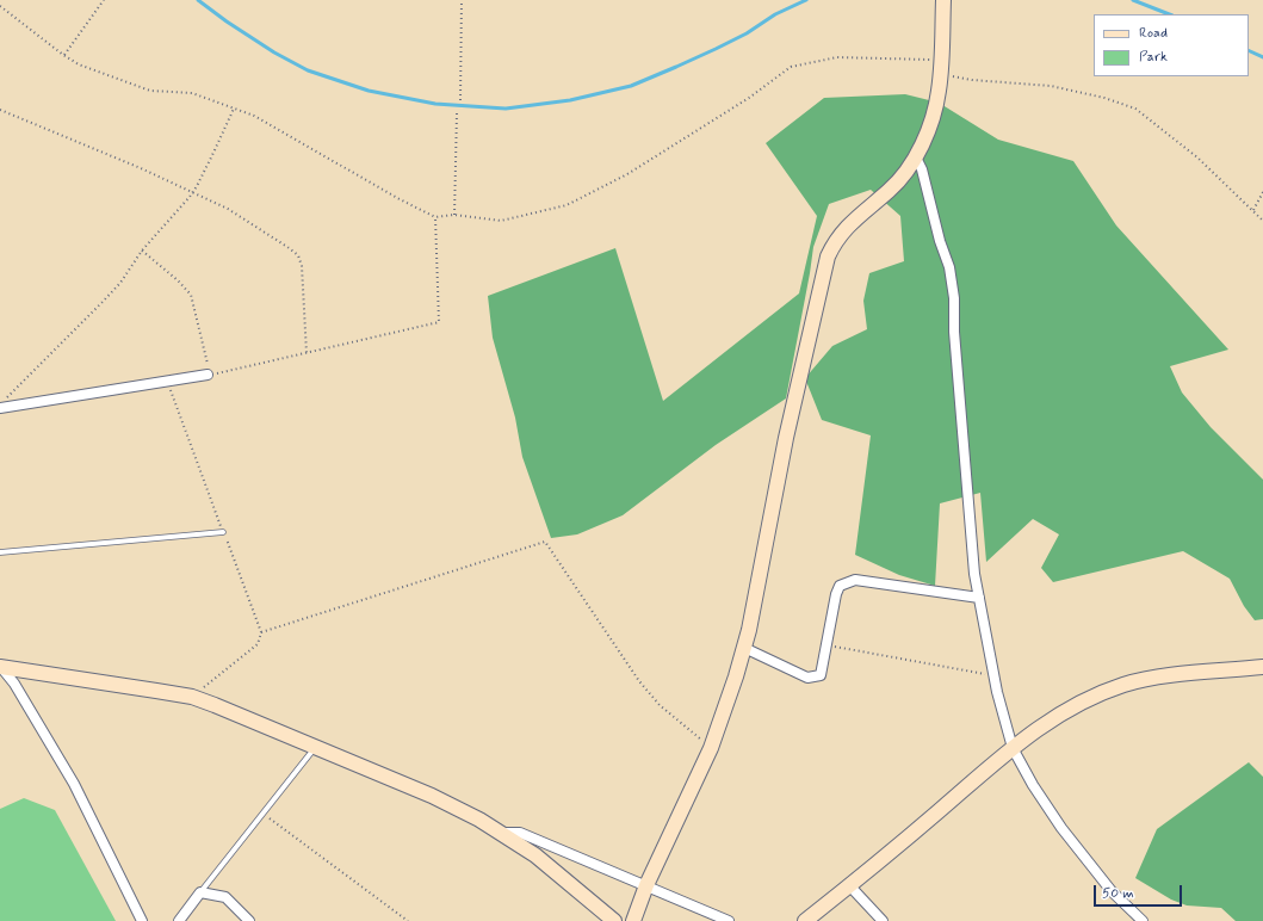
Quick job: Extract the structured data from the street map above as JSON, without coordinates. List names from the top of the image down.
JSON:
{
  "legend": ["Road", "Park"],
  "scale_bar": "50 m"
}
